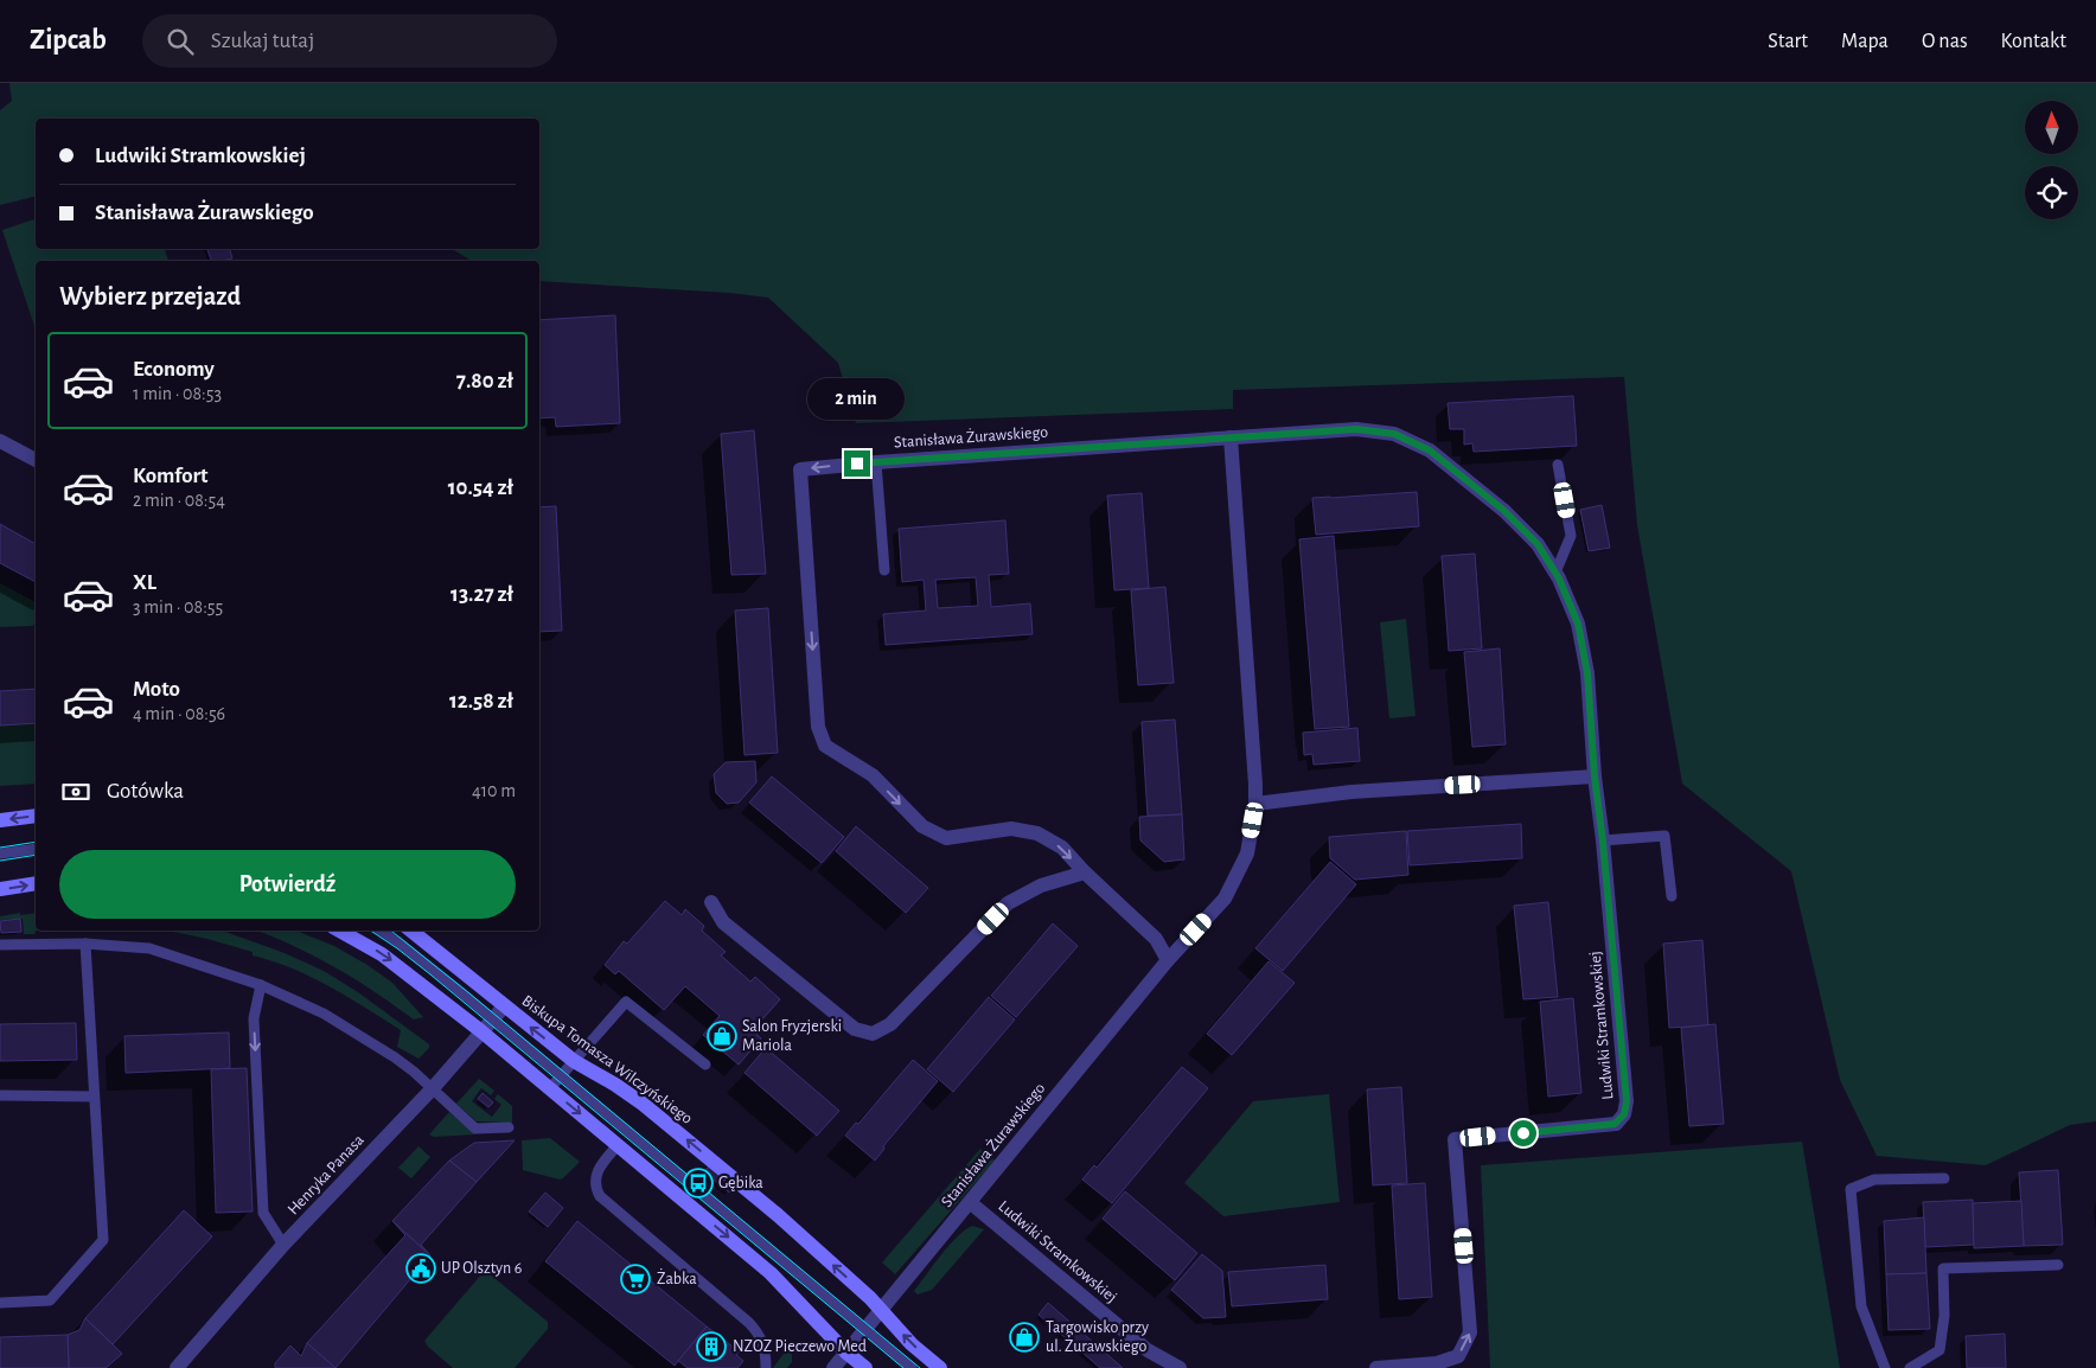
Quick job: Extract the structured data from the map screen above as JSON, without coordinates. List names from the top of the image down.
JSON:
{
  "streets": {
    "street": [
      "Stanisława Żurawskiego",
      "Ludwiki Stramkowskiej",
      "Biskupa Tomasza Wilczyńskiego",
      "Henryka Panasa"
    ]
  },
  "crossings": [
    ["Stanisława Żurawskiego", "Ludwiki Stramkowskiej"],
    ["Stanisława Żurawskiego", "Biskupa Tomasza Wilczyńskiego"],
    ["Biskupa Tomasza Wilczyńskiego", "Henryka Panasa"]
  ],
  "places": {
    "shop": ["Salon Fryzjerski Mariola", "Targowisko przy ul. Żurawskiego"],
    "bus stop": ["Gębika"],
    "public building": ["UP Olsztyn 6"],
    "supermarket": ["Żabka"],
    "building": ["NZOZ Pieczewo Med"]
  },
  "north": "top",
  "page": {
    "header": "Zipcab",
    "search": "Szukaj tutaj",
    "nav": [
      "Start",
      "Mapa",
      "O nas",
      "Kontakt"
    ],
    "banner": ["Ludwiki Stramkowskiej", "Stanisława Żurawskiego"],
    "heading": "Wybierz przejazd",
    "list": [
      {
        "name": "Economy",
        "note": "1 min · 08:53",
        "value": "7.80 zł"
      },
      {
        "name": "Komfort",
        "note": "2 min · 08:54",
        "value": "10.54 zł"
      },
      {
        "name": "XL",
        "note": "3 min · 08:55",
        "value": "13.27 zł"
      },
      {
        "name": "Moto",
        "note": "4 min · 08:56",
        "value": "12.58 zł"
      }
    ],
    "bubble": "2 min",
    "pay": ["Gotówka", "410 m"],
    "buttons": "Potwierdź"
  }
}
